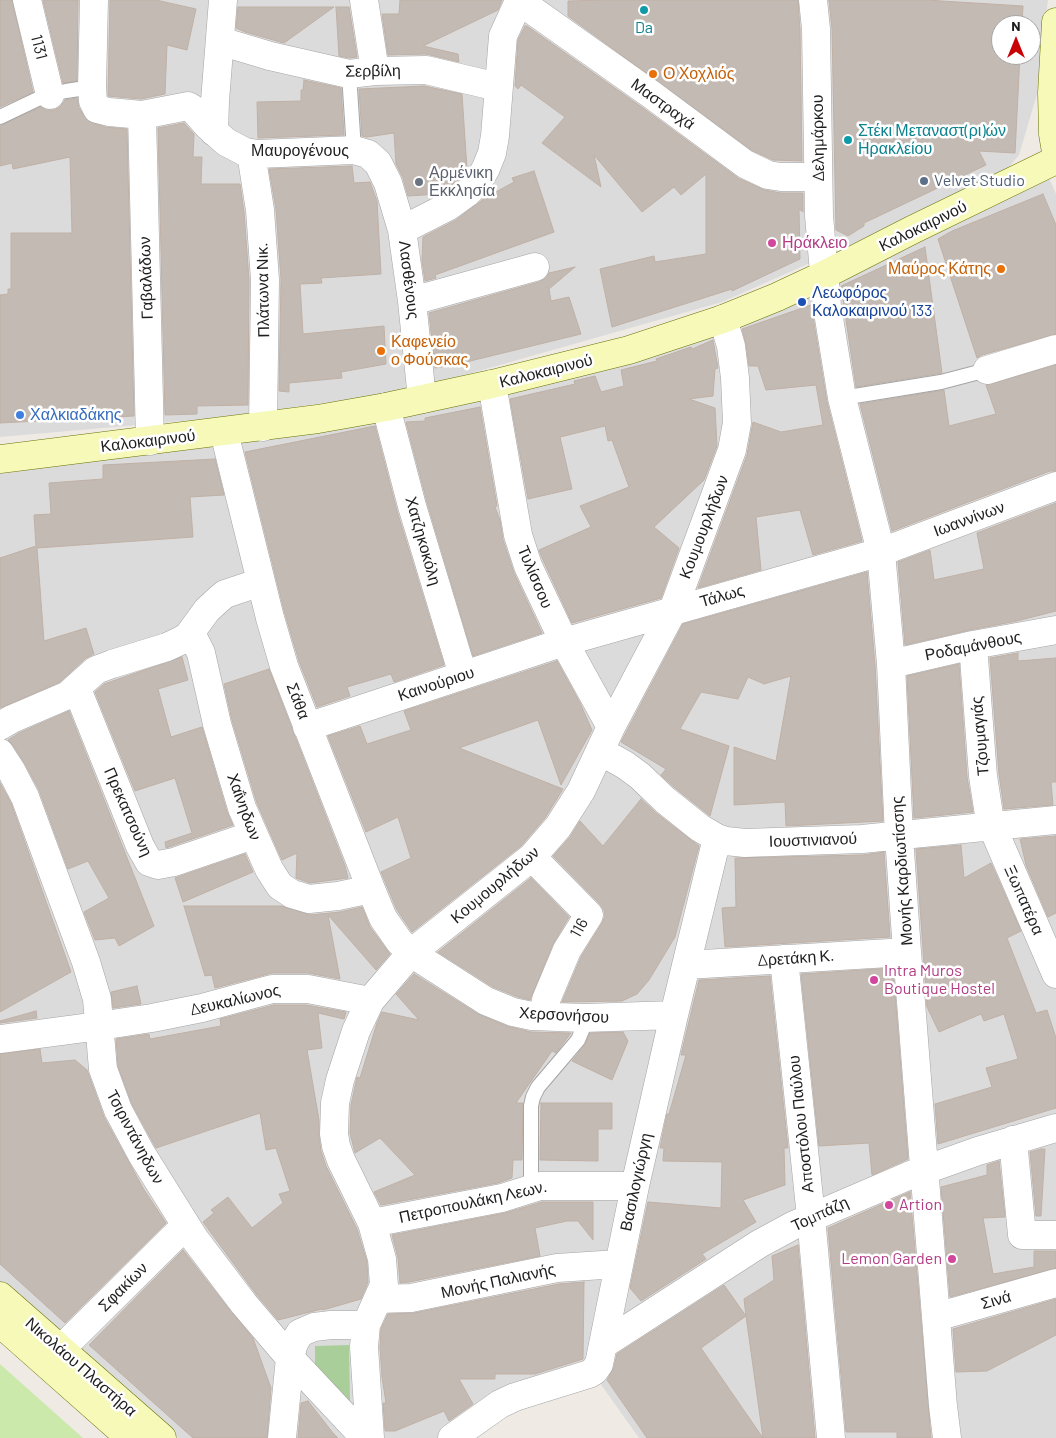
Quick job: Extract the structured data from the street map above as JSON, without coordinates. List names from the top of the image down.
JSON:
{
  "streets": {
    "main road": ["Καλοκαιρινού", "Νικολάου Πλαστήρα"],
    "street": [
      "1131",
      "Σερβίλη",
      "Μαστραχά",
      "Δελημάρκου",
      "Μαυρογένους",
      "Γαβαλάδων",
      "Λασθένους",
      "Πλάτωνα Νικ.",
      "Ιωαννίνων",
      "Κουμουρλήδων",
      "Χατζηκοκόλη",
      "Τυλίσσου",
      "Τάλως",
      "Ροδαμάνθους",
      "Καινούριου",
      "Σάθα",
      "Τζουμαγιάς",
      "Χαΐνηδων",
      "Πρεκατσούνη",
      "Ιουστινιανού",
      "Μονής Καρδιωτίσσης",
      "Ξωπατέρα",
      "116",
      "Δρετάκη Κ.",
      "Δευκαλίωνος",
      "Χερσονήσου",
      "Αποστόλου Παύλου",
      "Τσιριντάνηδων",
      "Βασιλογιώργη",
      "Πετροπουλάκη Λεων.",
      "Τομπάζη",
      "Μονής Παλιανής",
      "Σφακίων",
      "Σινά"
    ]
  },
  "crossings": [
    ["Σερβίλη", "Λασθένους"],
    ["Μαστραχά", "Δελημάρκου"],
    ["Μαστραχά", "Λασθένους"],
    ["Δελημάρκου", "Καλοκαιρινού"],
    ["Δελημάρκου", "Μονής Καρδιωτίσσης"],
    ["Μαυρογένους", "Γαβαλάδων"],
    ["Μαυρογένους", "Λασθένους"],
    ["Μαυρογένους", "Πλάτωνα Νικ."],
    ["Καλοκαιρινού", "Γαβαλάδων"],
    ["Καλοκαιρινού", "Λασθένους"],
    ["Καλοκαιρινού", "Πλάτωνα Νικ."],
    ["Καλοκαιρινού", "Κουμουρλήδων"],
    ["Καλοκαιρινού", "Χατζηκοκόλη"],
    ["Καλοκαιρινού", "Τυλίσσου"],
    ["Καλοκαιρινού", "Σάθα"],
    ["Καλοκαιρινού", "Μονής Καρδιωτίσσης"],
    ["Ιωαννίνων", "Τάλως"],
    ["Ιωαννίνων", "Μονής Καρδιωτίσσης"],
    ["Κουμουρλήδων", "Τυλίσσου"],
    ["Κουμουρλήδων", "Τάλως"],
    ["Κουμουρλήδων", "Σάθα"],
    ["Κουμουρλήδων", "Ιουστινιανού"],
    ["Κουμουρλήδων", "116"],
    ["Κουμουρλήδων", "Δευκαλίωνος"],
    ["Κουμουρλήδων", "Χερσονήσου"],
    ["Κουμουρλήδων", "Πετροπουλάκη Λεων."],
    ["Κουμουρλήδων", "Μονής Παλιανής"],
    ["Χατζηκοκόλη", "Καινούριου"],
    ["Τυλίσσου", "Τάλως"],
    ["Τυλίσσου", "Καινούριου"],
    ["Τάλως", "Καινούριου"],
    ["Τάλως", "Μονής Καρδιωτίσσης"],
    ["Ροδαμάνθους", "Τζουμαγιάς"],
    ["Ροδαμάνθους", "Μονής Καρδιωτίσσης"],
    ["Καινούριου", "Σάθα"],
    ["Σάθα", "Χαΐνηδων"],
    ["Σάθα", "Χερσονήσου"],
    ["Τζουμαγιάς", "Ιουστινιανού"],
    ["Τζουμαγιάς", "Ξωπατέρα"],
    ["Χαΐνηδων", "Πρεκατσούνη"],
    ["Ιουστινιανού", "Μονής Καρδιωτίσσης"],
    ["Ιουστινιανού", "Ξωπατέρα"],
    ["Ιουστινιανού", "Βασιλογιώργη"],
    ["Μονής Καρδιωτίσσης", "Δρετάκη Κ."],
    ["Μονής Καρδιωτίσσης", "Τομπάζη"],
    ["Μονής Καρδιωτίσσης", "Σινά"],
    ["116", "Χερσονήσου"],
    ["Δρετάκη Κ.", "Αποστόλου Παύλου"],
    ["Δρετάκη Κ.", "Βασιλογιώργη"],
    ["Δευκαλίωνος", "Τσιριντάνηδων"],
    ["Χερσονήσου", "Βασιλογιώργη"],
    ["Αποστόλου Παύλου", "Τομπάζη"],
    ["Τσιριντάνηδων", "Σφακίων"],
    ["Βασιλογιώργη", "Πετροπουλάκη Λεων."],
    ["Βασιλογιώργη", "Τομπάζη"],
    ["Βασιλογιώργη", "Μονής Παλιανής"],
    ["Σφακίων", "Νικολάου Πλαστήρα"]
  ],
  "places": [
    "Da",
    "Ο Χοχλιός",
    "Στέκι Μεταναστ(ρι)ών Ηρακλείου",
    "Velvet Studio",
    "Αρμένικη Εκκλησία",
    "Ηράκλειο",
    "Μαύρος Κάτης",
    "Λεωφόρος Καλοκαιρινού 133",
    "Καφενείο ο Φούσκας",
    "Χαλκιαδάκης",
    "Intra Muros Boutique Hostel",
    "Artion",
    "Lemon Garden"
  ],
  "north": "top"
}
